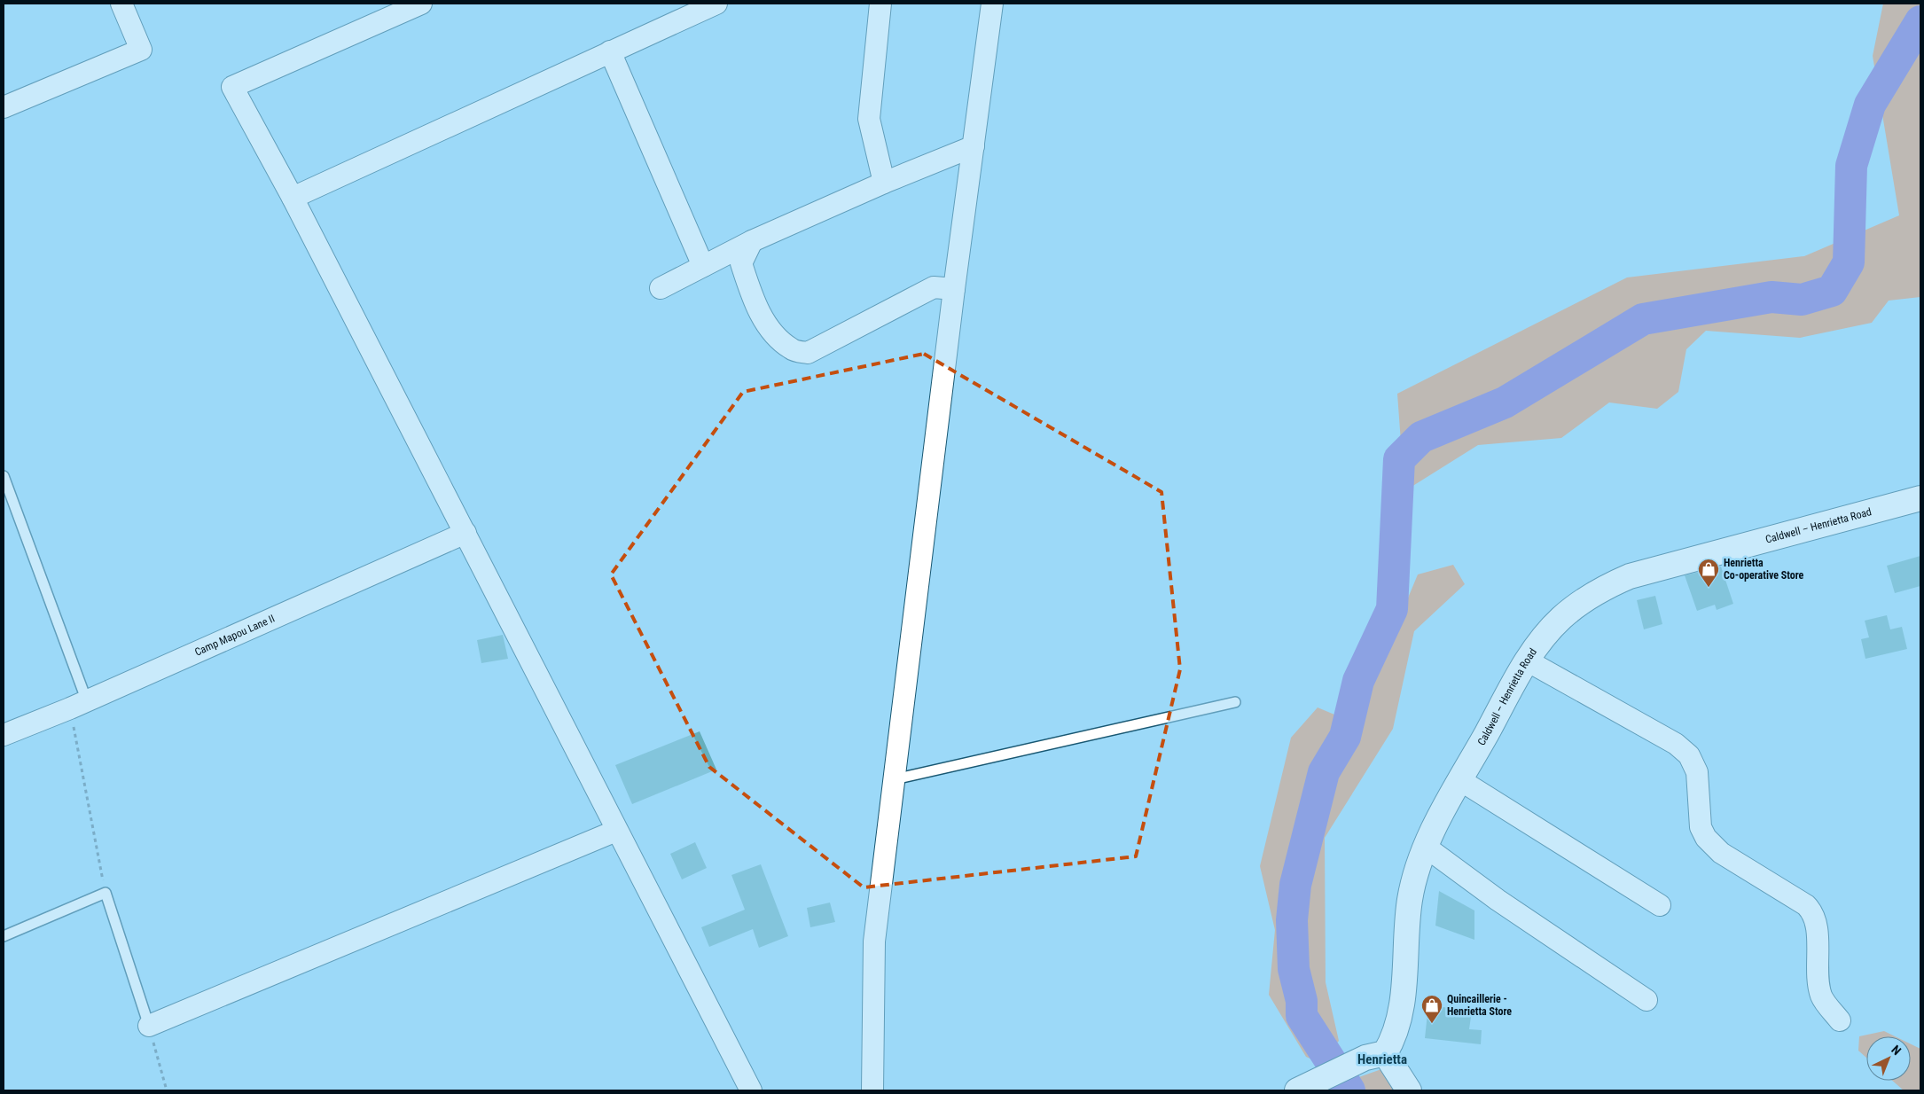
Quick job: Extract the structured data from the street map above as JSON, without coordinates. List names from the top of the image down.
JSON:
{
  "streets": {
    "main road": ["Caldwell – Henrietta Road"],
    "street": ["Camp Mapou Lane II"]
  },
  "districts": ["Henrietta"],
  "places": {
    "shop": ["Henrietta Co-operative Store", "Quincaillerie - Henrietta Store"]
  },
  "north": "top right"
}
